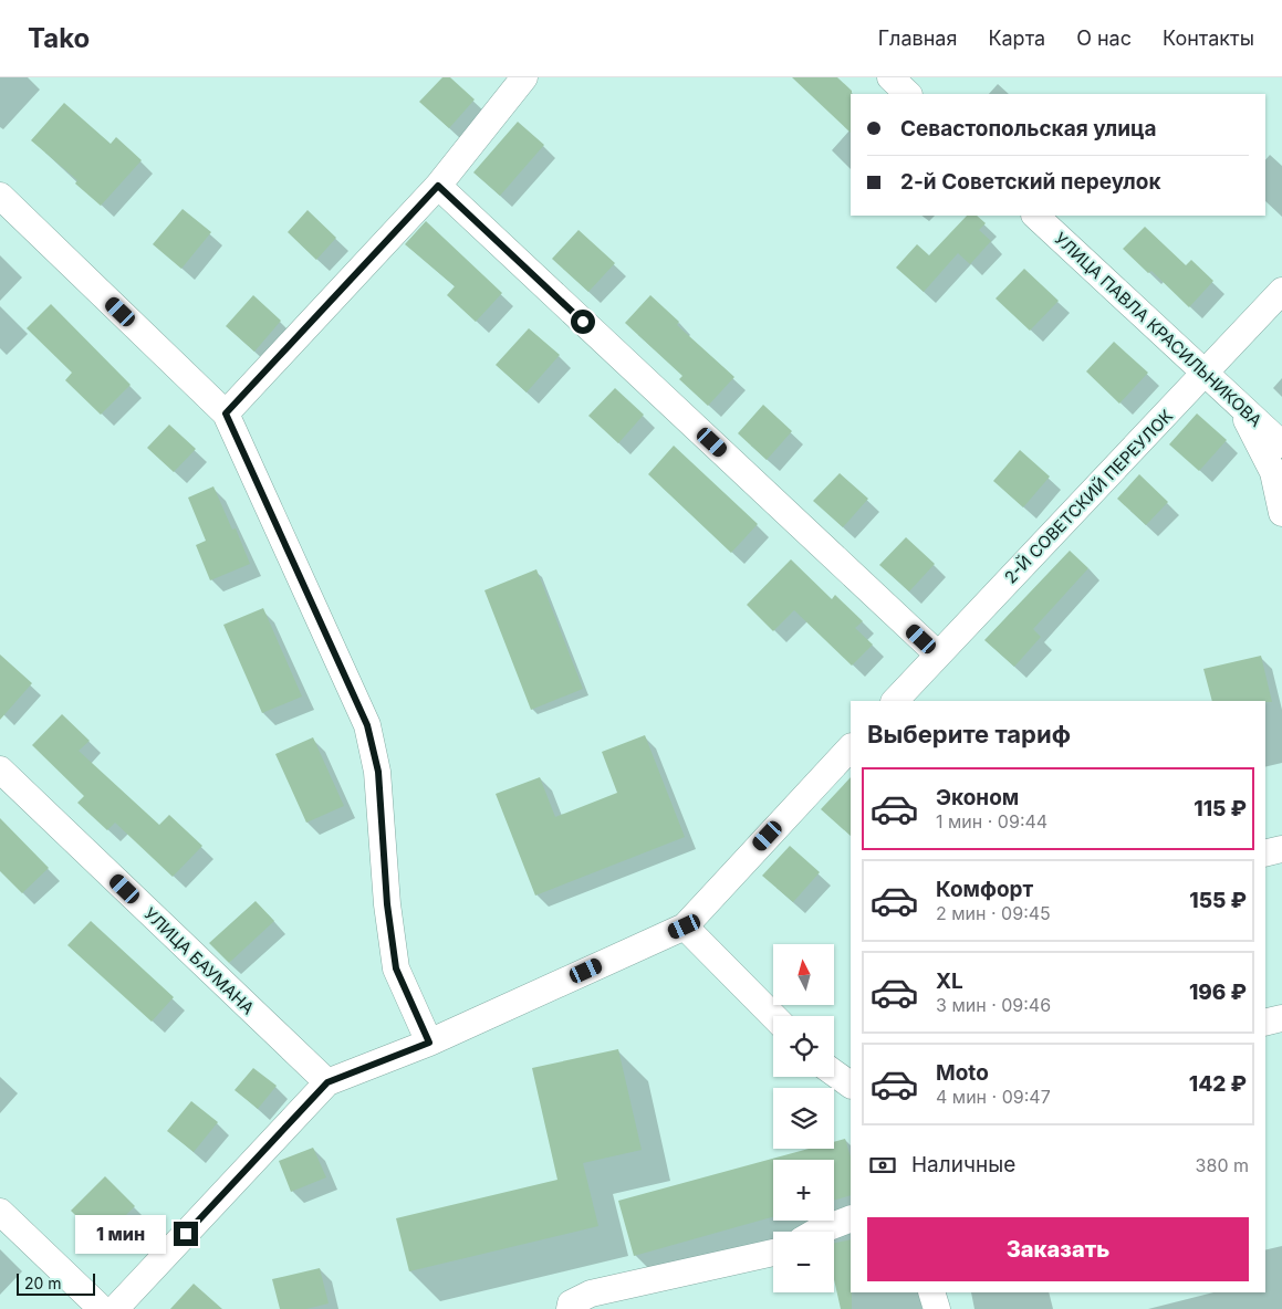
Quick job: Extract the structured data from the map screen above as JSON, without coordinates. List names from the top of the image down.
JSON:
{
  "streets": {
    "street": ["УЛИЦА ПАВЛА КРАСИЛЬНИКОВА", "2-Й СОВЕТСКИЙ ПЕРЕУЛОК", "УЛИЦА БАУМАНА"]
  },
  "crossings": [
    ["УЛИЦА ПАВЛА КРАСИЛЬНИКОВА", "2-Й СОВЕТСКИЙ ПЕРЕУЛОК"]
  ],
  "scale_bar": "20 m",
  "north": "top",
  "page": {
    "header": "Tako",
    "nav": [
      "Главная",
      "Карта",
      "О нас",
      "Контакты"
    ],
    "banner": ["Севастопольская улица", "2-й Советский переулок"],
    "heading": "Выберите тариф",
    "list": [
      {
        "name": "Эконом",
        "note": "1 мин · 09:44",
        "value": "115 ₽"
      },
      {
        "name": "Комфорт",
        "note": "2 мин · 09:45",
        "value": "155 ₽"
      },
      {
        "name": "XL",
        "note": "3 мин · 09:46",
        "value": "196 ₽"
      },
      {
        "name": "Moto",
        "note": "4 мин · 09:47",
        "value": "142 ₽"
      }
    ],
    "map_buttons": ["+", "−"],
    "pay": ["Наличные", "380 m"],
    "buttons": "Заказать",
    "bubble": "1 мин",
    "scale": "20 m"
  }
}
